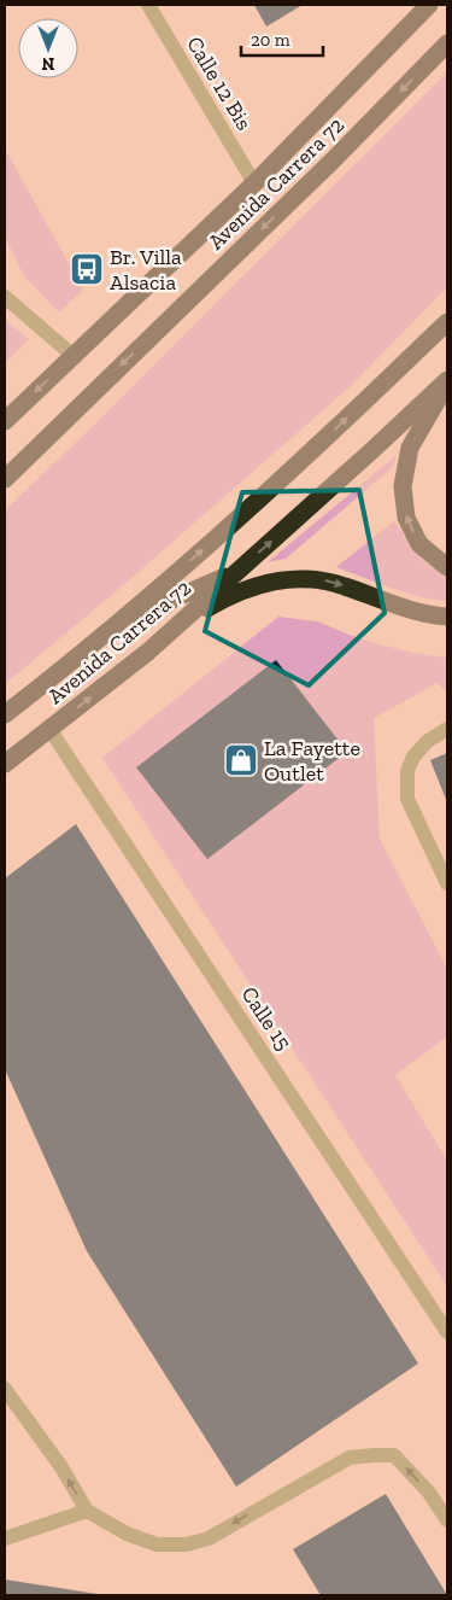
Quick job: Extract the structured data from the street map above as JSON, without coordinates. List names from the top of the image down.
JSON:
{
  "streets": {
    "highway": ["Avenida Carrera 72"],
    "street": ["Calle 12 Bis", "Calle 15"]
  },
  "crossings": [
    ["Calle 12 Bis", "Avenida Carrera 72"],
    ["Avenida Carrera 72", "Calle 15"]
  ],
  "places": {
    "bus stop": ["Br. Villa Alsacia"],
    "shop": ["La Fayette Outlet"]
  },
  "scale_bar": "20 m",
  "north": "bottom"
}
